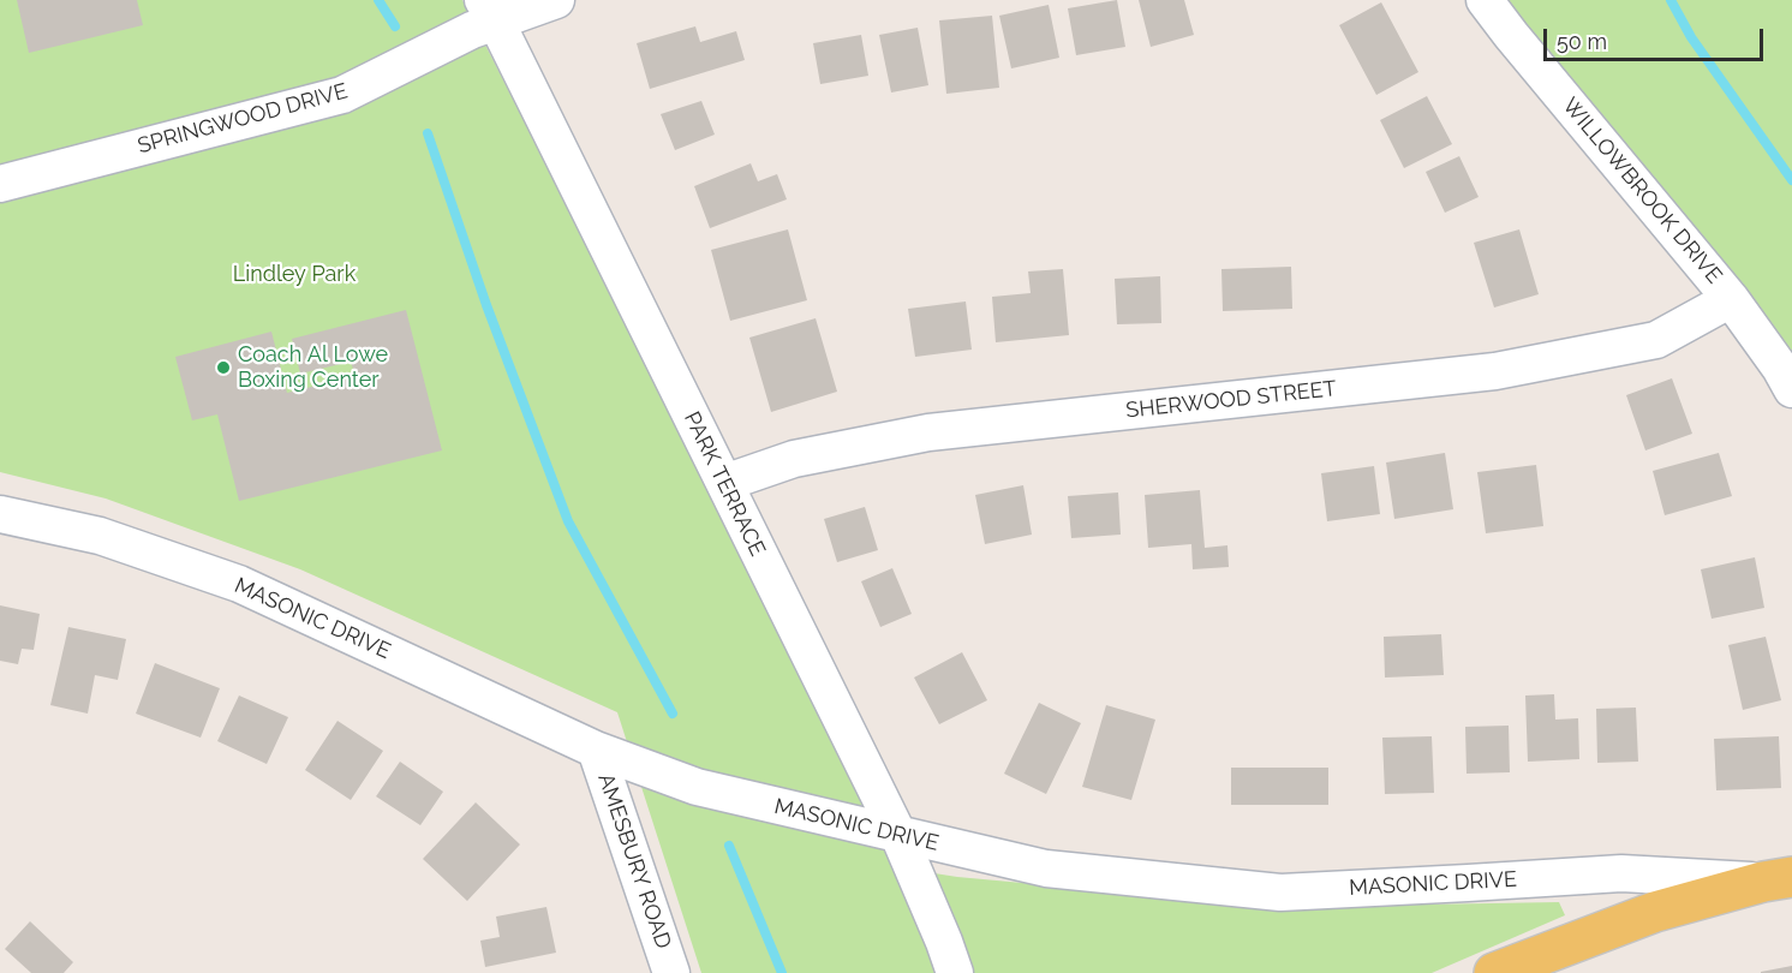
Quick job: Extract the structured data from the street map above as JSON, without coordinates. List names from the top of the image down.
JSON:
{
  "streets": {
    "street": [
      "SPRINGWOOD DRIVE",
      "WILLOWBROOK DRIVE",
      "SHERWOOD STREET",
      "PARK TERRACE",
      "MASONIC DRIVE",
      "AMESBURY ROAD"
    ]
  },
  "crossings": [
    ["SPRINGWOOD DRIVE", "PARK TERRACE"],
    ["WILLOWBROOK DRIVE", "SHERWOOD STREET"],
    ["SHERWOOD STREET", "PARK TERRACE"],
    ["PARK TERRACE", "MASONIC DRIVE"],
    ["MASONIC DRIVE", "AMESBURY ROAD"]
  ],
  "parks": ["Lindley Park"],
  "places": ["Coach Al Lowe Boxing Center"],
  "scale_bar": "50 m"
}
